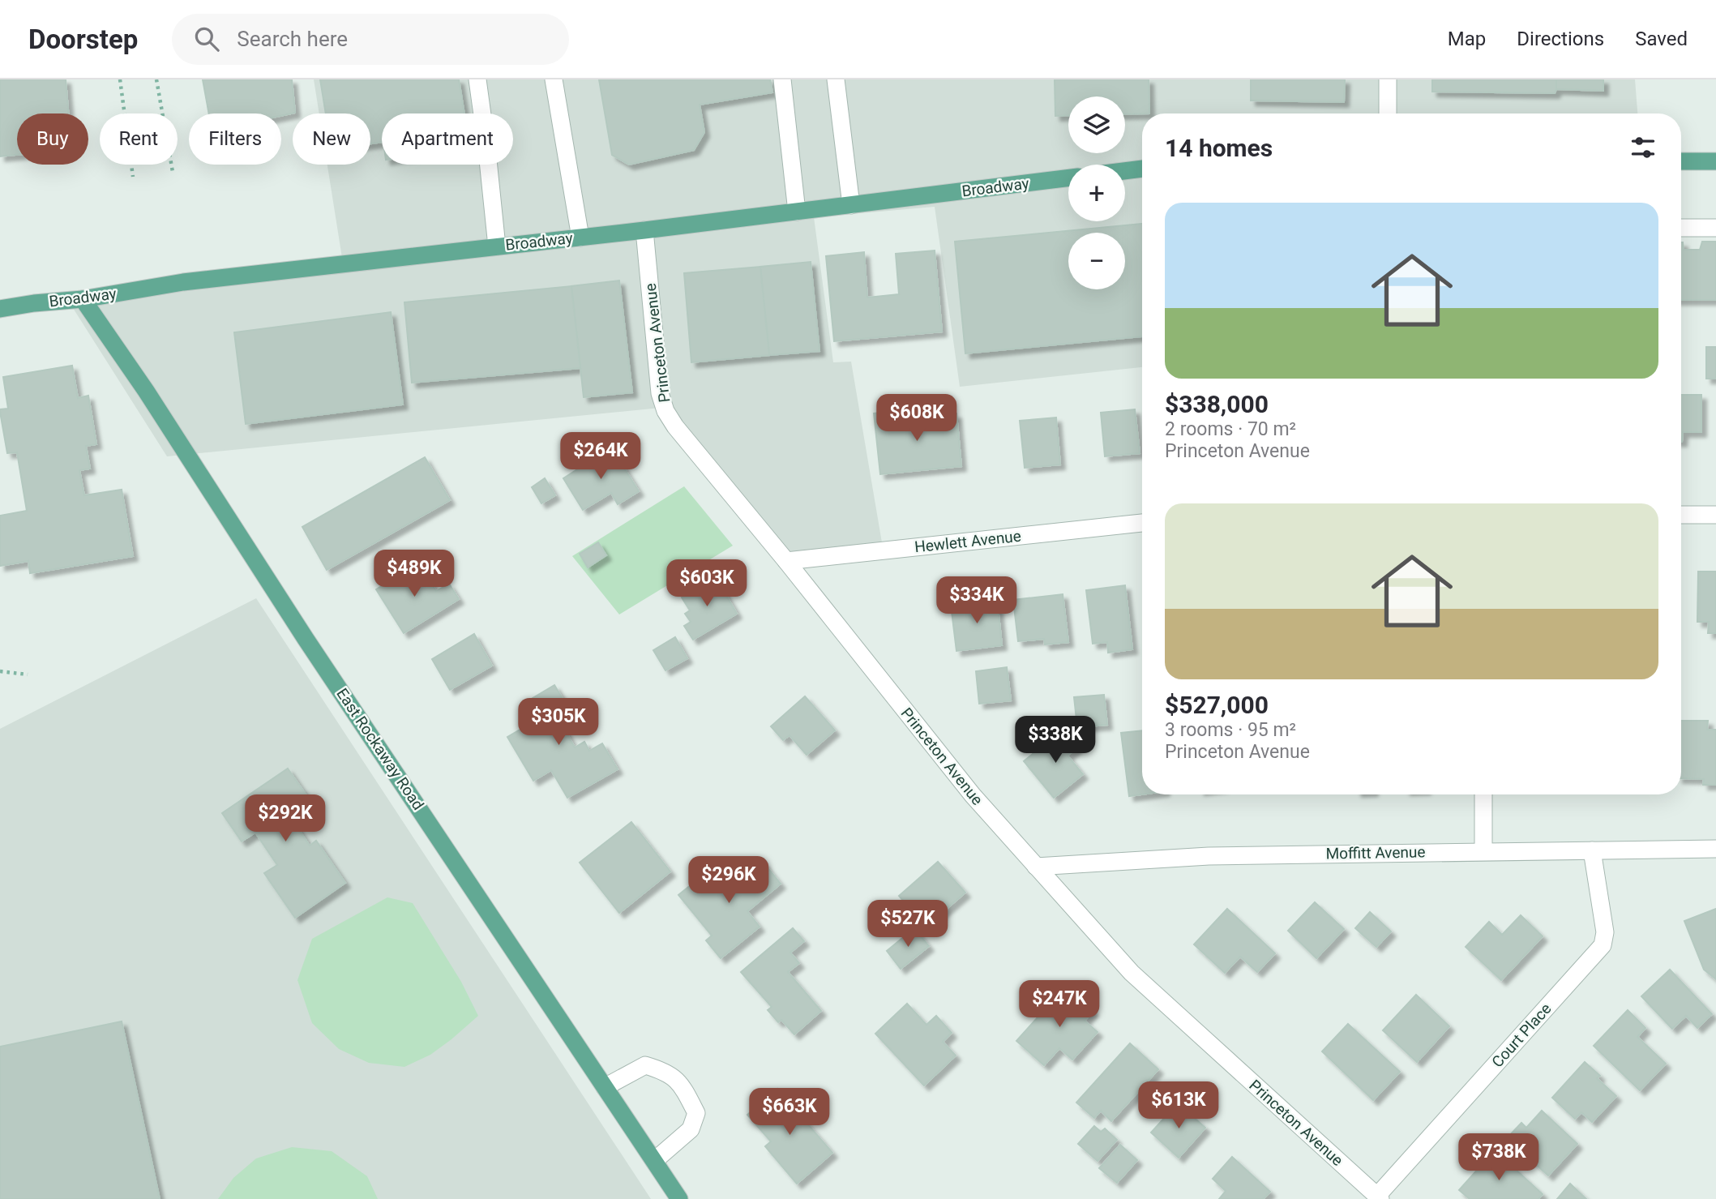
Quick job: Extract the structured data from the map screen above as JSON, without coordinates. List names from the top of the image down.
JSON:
{
  "streets": {
    "main road": ["Broadway", "East Rockaway Road"],
    "street": [
      "Princeton Avenue",
      "Hewlett Avenue",
      "Moffitt Avenue",
      "Court Place"
    ]
  },
  "crossings": [
    ["Broadway", "Princeton Avenue"],
    ["Broadway", "East Rockaway Road"],
    ["Princeton Avenue", "Hewlett Avenue"],
    ["Princeton Avenue", "Moffitt Avenue"],
    ["Princeton Avenue", "Court Place"],
    ["Moffitt Avenue", "Court Place"]
  ],
  "page": {
    "header": "Doorstep",
    "search": "Search here",
    "nav": ["Map", "Directions", "Saved"],
    "map_buttons": ["+", "−"],
    "chip": [
      "Buy",
      "Rent",
      "Filters",
      "New",
      "Apartment"
    ],
    "heading": "14 homes",
    "list": [
      {
        "name": "$338,000",
        "note": "2 rooms · 70 m² · Princeton Avenue"
      },
      {
        "name": "$527,000",
        "note": "3 rooms · 95 m² · Princeton Avenue"
      }
    ],
    "price": [
      "$608K",
      "$264K",
      "$489K",
      "$603K",
      "$334K",
      "$305K",
      "$338K",
      "$292K",
      "$296K",
      "$527K",
      "$247K",
      "$613K",
      "$663K",
      "$738K"
    ]
  }
}
